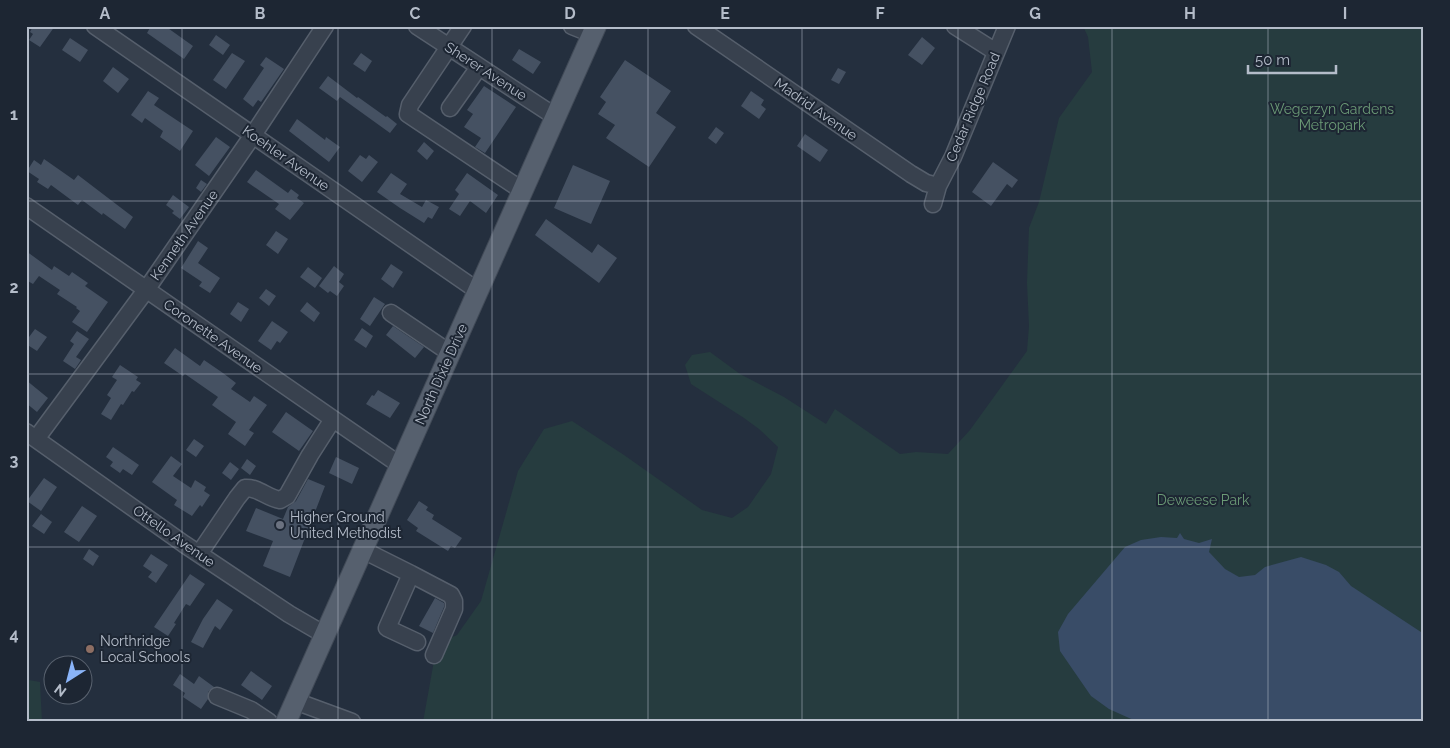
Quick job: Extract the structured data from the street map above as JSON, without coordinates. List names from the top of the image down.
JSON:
{
  "streets": {
    "main road": ["North Dixie Drive"],
    "street": [
      "Sherer Avenue",
      "Cedar Ridge Road",
      "Madrid Avenue",
      "Koehler Avenue",
      "Kenneth Avenue",
      "Coronette Avenue",
      "Ottello Avenue"
    ]
  },
  "crossings": [
    ["Sherer Avenue", "North Dixie Drive"],
    ["Cedar Ridge Road", "Madrid Avenue"],
    ["Koehler Avenue", "Kenneth Avenue"],
    ["Koehler Avenue", "North Dixie Drive"],
    ["Kenneth Avenue", "Coronette Avenue"],
    ["Kenneth Avenue", "Ottello Avenue"],
    ["Coronette Avenue", "North Dixie Drive"],
    ["North Dixie Drive", "Ottello Avenue"]
  ],
  "parks": ["Wegerzyn Gardens Metropark", "Deweese Park"],
  "places": ["Higher Ground United Methodist", "Northridge Local Schools"],
  "scale_bar": "50 m",
  "north": "bottom left",
  "grid": {
    "columns": [
      "A",
      "B",
      "C",
      "D",
      "E",
      "F",
      "G",
      "H",
      "I"
    ],
    "rows": [
      "1",
      "2",
      "3",
      "4"
    ]
  }
}
